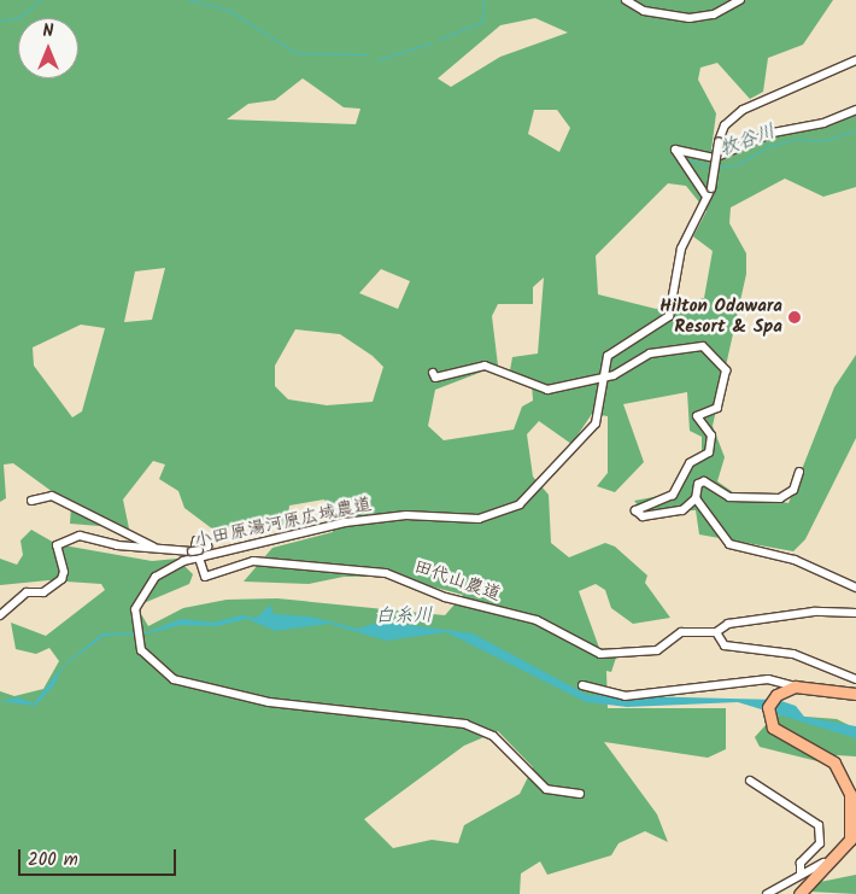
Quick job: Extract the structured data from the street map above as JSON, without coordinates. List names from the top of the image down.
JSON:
{
  "streets": {
    "street": ["小田原湯河原広域農道", "田代山農道"]
  },
  "crossings": [
    ["小田原湯河原広域農道", "田代山農道"]
  ],
  "water": ["牧谷川", "白糸川"],
  "places": ["Hilton Odawara Resort & Spa"],
  "scale_bar": "200 m",
  "north": "top"
}
